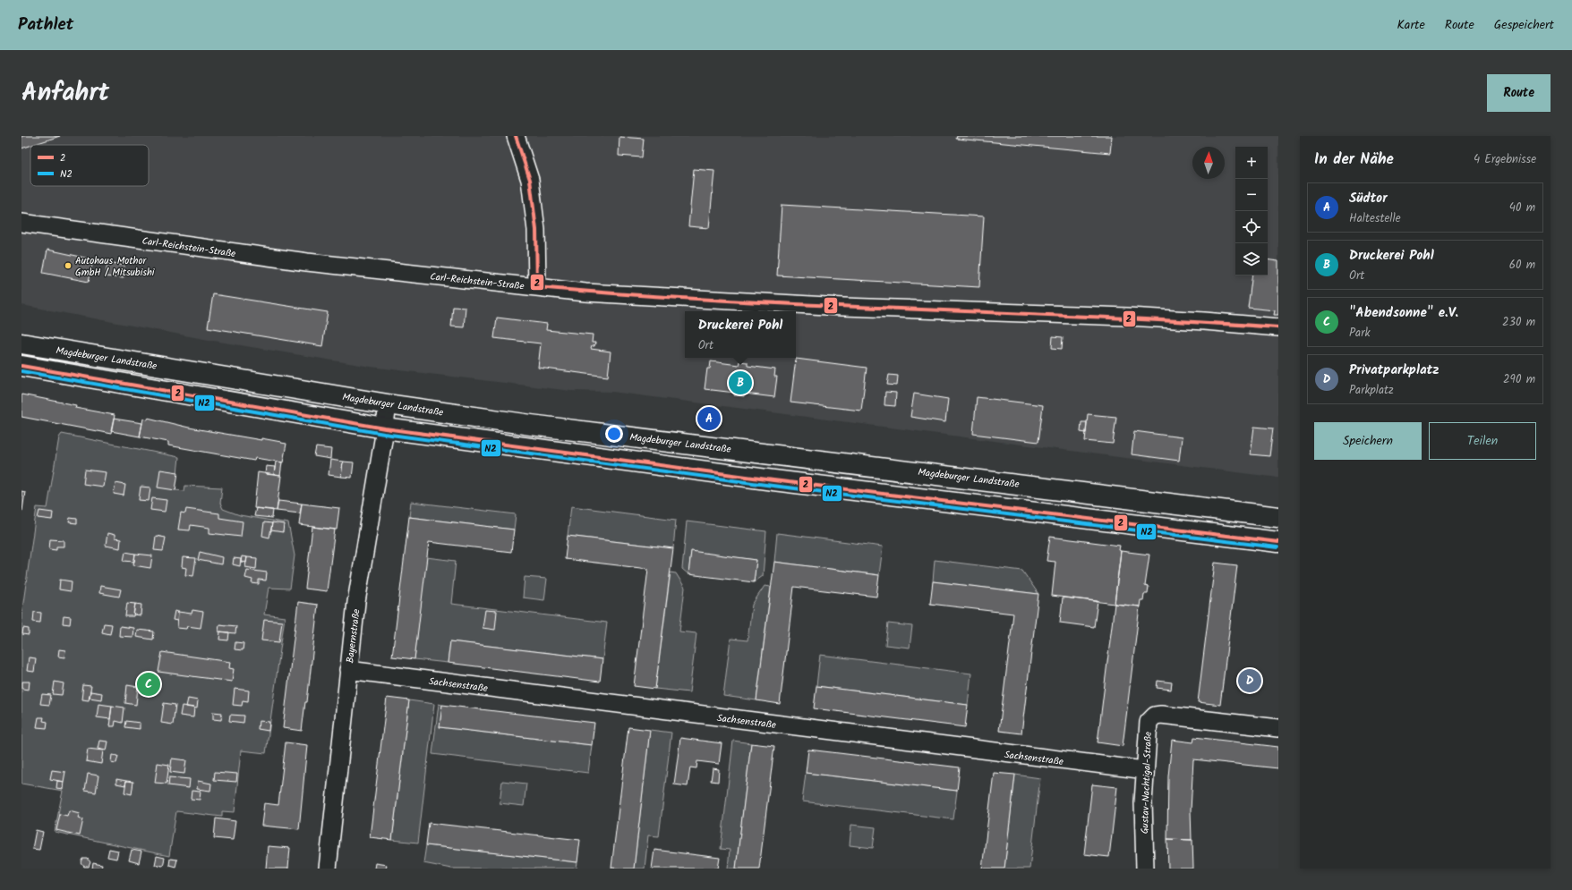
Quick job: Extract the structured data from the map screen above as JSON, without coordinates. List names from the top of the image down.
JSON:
{
  "streets": {
    "main road": ["Magdeburger Landstraße"],
    "street": [
      "Carl-Reichstein-Straße",
      "Bayernstraße",
      "Sachsenstraße",
      "Gustav-Nachtigal-Straße"
    ]
  },
  "crossings": [
    ["Magdeburger Landstraße", "Bayernstraße"],
    ["Bayernstraße", "Sachsenstraße"],
    ["Sachsenstraße", "Gustav-Nachtigal-Straße"]
  ],
  "places": ["Autohaus Mothor GmbH / Mitsubishi"],
  "lines": ["transit line 2", "transit line N2"],
  "legend": ["2", "N2"],
  "north": "top",
  "page": {
    "header": "Pathlet",
    "nav": ["Karte", "Route", "Gespeichert"],
    "title": "Anfahrt",
    "buttons": [
      "Route",
      ["Speichern", "Teilen"]
    ],
    "heading": ["In der Nähe", "4 Ergebnisse"],
    "map_buttons": ["+", "−"],
    "list": [
      {
        "mark": "A",
        "name": "Südtor",
        "note": "Haltestelle",
        "value": "40 m"
      },
      {
        "mark": "B",
        "name": "Druckerei Pohl",
        "note": "Ort",
        "value": "60 m"
      },
      {
        "mark": "C",
        "name": "\"Abendsonne\" e.V.",
        "note": "Park",
        "value": "230 m"
      },
      {
        "mark": "D",
        "name": "Privatparkplatz",
        "note": "Parkplatz",
        "value": "290 m"
      }
    ],
    "popup": ["Druckerei Pohl", "Ort"],
    "pins": [
      "B",
      "A",
      "D",
      "C"
    ]
  }
}
